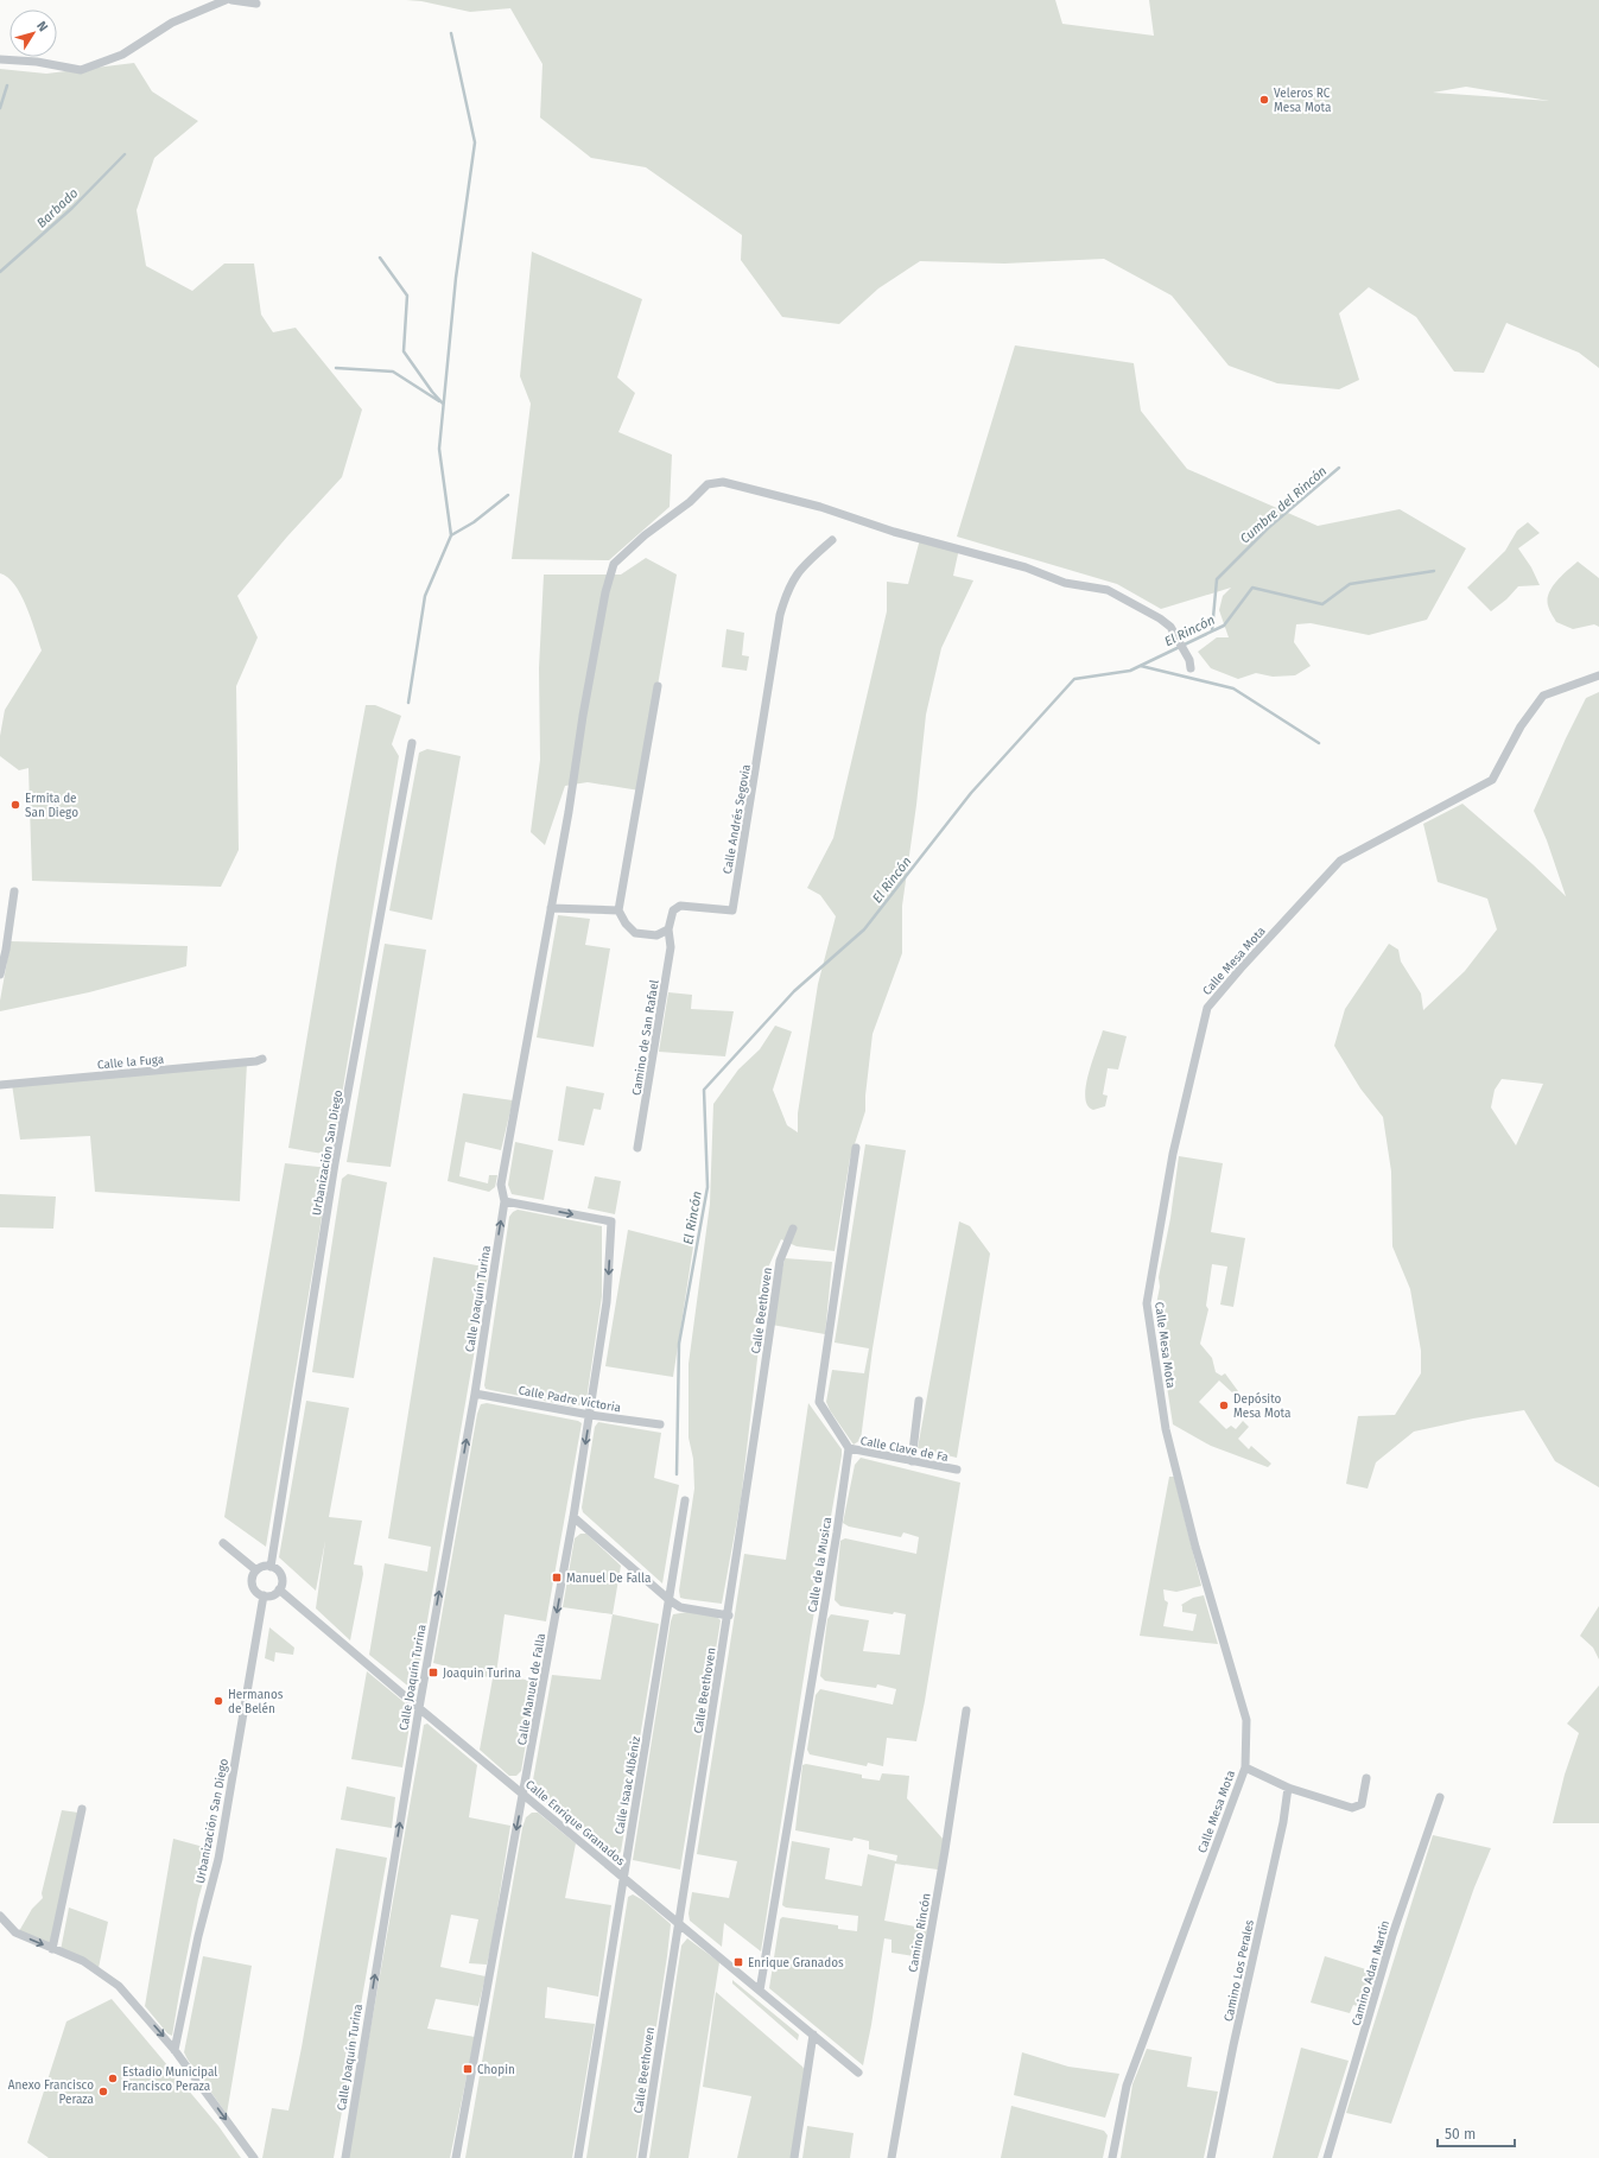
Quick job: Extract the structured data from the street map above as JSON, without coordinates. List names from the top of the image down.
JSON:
{
  "streets": {
    "street": [
      "Calle Andrés Segovia",
      "Calle Mesa Mota",
      "Camino de San Rafael",
      "Calle la Fuga",
      "Urbanización San Diego",
      "Calle Joaquín Turina",
      "Calle Beethoven",
      "Calle Padre Victoria",
      "Calle Clave de Fa",
      "Calle de la Musica",
      "Calle Manuel de Falla",
      "Calle Isaac Albéniz",
      "Calle Enrique Granados",
      "Camino Rincón",
      "Camino Los Perales",
      "Camino Adan Martin"
    ]
  },
  "crossings": [
    ["Calle Andrés Segovia", "Camino de San Rafael"],
    ["Urbanización San Diego", "Calle Enrique Granados"],
    ["Calle Joaquín Turina", "Calle Padre Victoria"],
    ["Calle Joaquín Turina", "Calle Manuel de Falla"],
    ["Calle Joaquín Turina", "Calle Enrique Granados"],
    ["Calle Beethoven", "Calle Enrique Granados"],
    ["Calle Padre Victoria", "Calle Manuel de Falla"],
    ["Calle Clave de Fa", "Calle de la Musica"],
    ["Calle de la Musica", "Calle Enrique Granados"],
    ["Calle Manuel de Falla", "Calle Enrique Granados"],
    ["Calle Isaac Albéniz", "Calle Enrique Granados"]
  ],
  "one_way": ["Calle Joaquín Turina", "Calle Manuel de Falla"],
  "water": ["Barbado", "Cumbre del Rincón", "El Rincón"],
  "places": {
    "other": [
      "Veleros RC Mesa Mota",
      "Ermita de San Diego",
      "Depósito Mesa Mota",
      "Hermanos de Belén",
      "Estadio Municipal Francisco Peraza",
      "Anexo Francisco Peraza"
    ],
    "transit": [
      "Manuel De Falla",
      "Joaquin Turina",
      "Enrique Granados",
      "Chopin"
    ]
  },
  "scale_bar": "50 m",
  "north": "top right"
}
